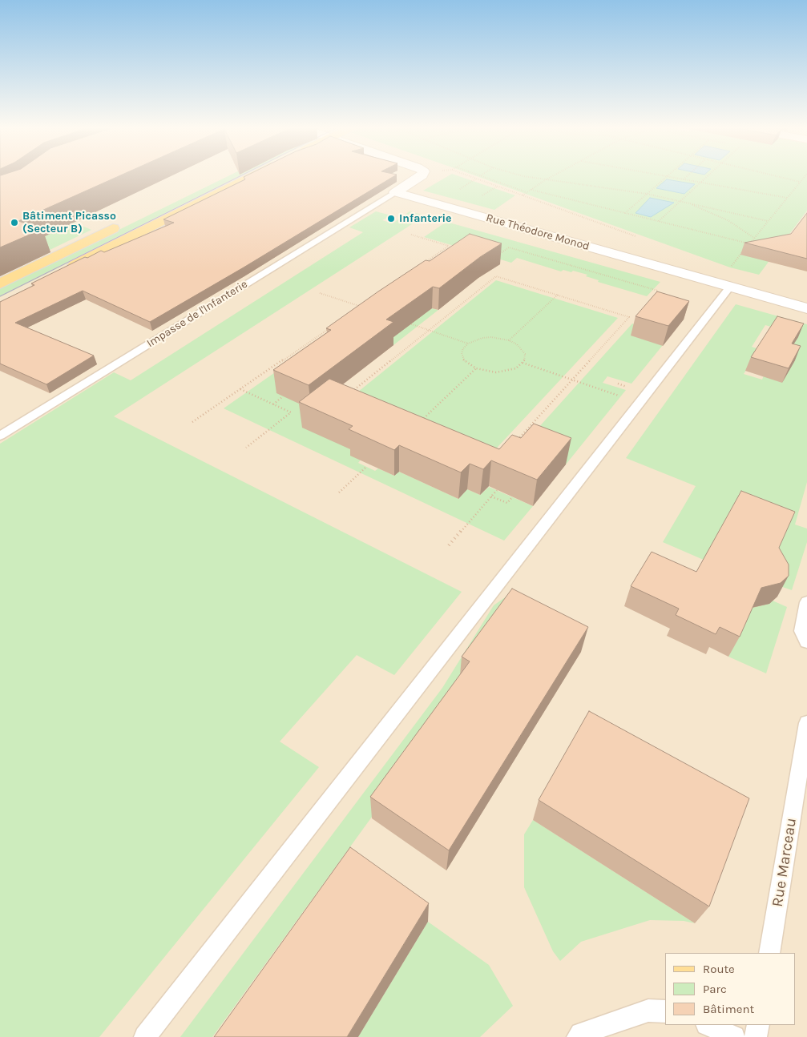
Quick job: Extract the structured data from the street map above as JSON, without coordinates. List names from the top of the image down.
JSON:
{
  "streets": {
    "street": ["Rue Théodore Monod"],
    "lane": ["Impasse de l'Infanterie", "Rue Marceau"]
  },
  "crossings": [
    ["Rue Théodore Monod", "Impasse de l'Infanterie"]
  ],
  "places": ["Infanterie", "Bâtiment Picasso (Secteur B)"],
  "legend": ["Route", "Parc", "Bâtiment"]
}
